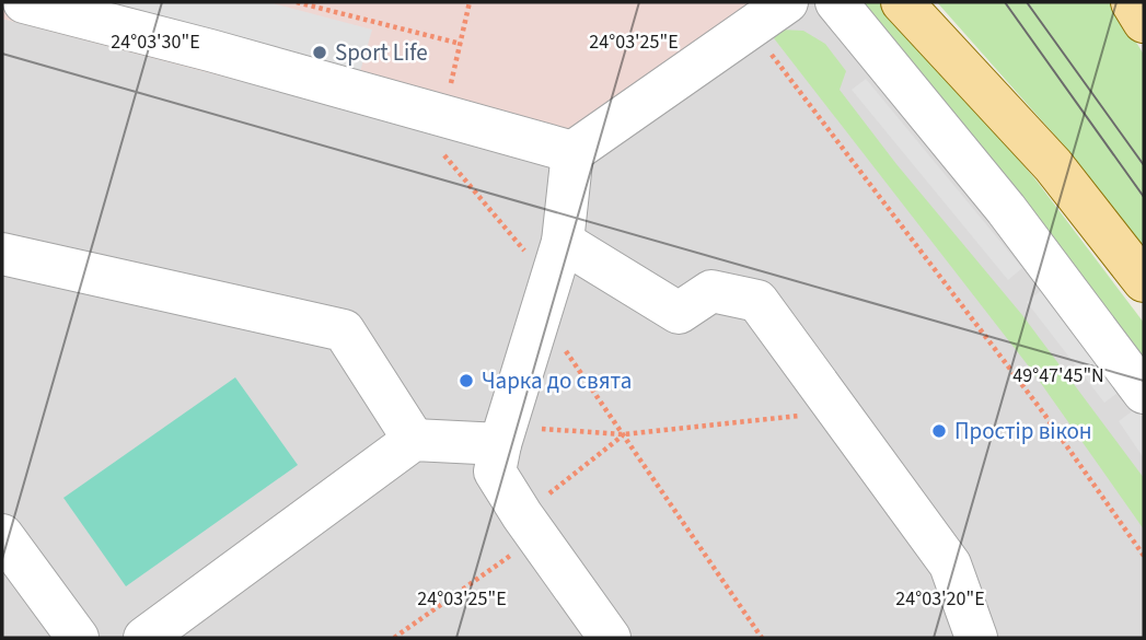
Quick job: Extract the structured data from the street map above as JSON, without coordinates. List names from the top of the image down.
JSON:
{
  "places": ["Sport Life", "Чарка до свята", "Простір вікон"],
  "coordinates": [
    "24°03'30\"E",
    "24°03'25\"E",
    "49°47'45\"N",
    "24°03'20\"E"
  ]
}
